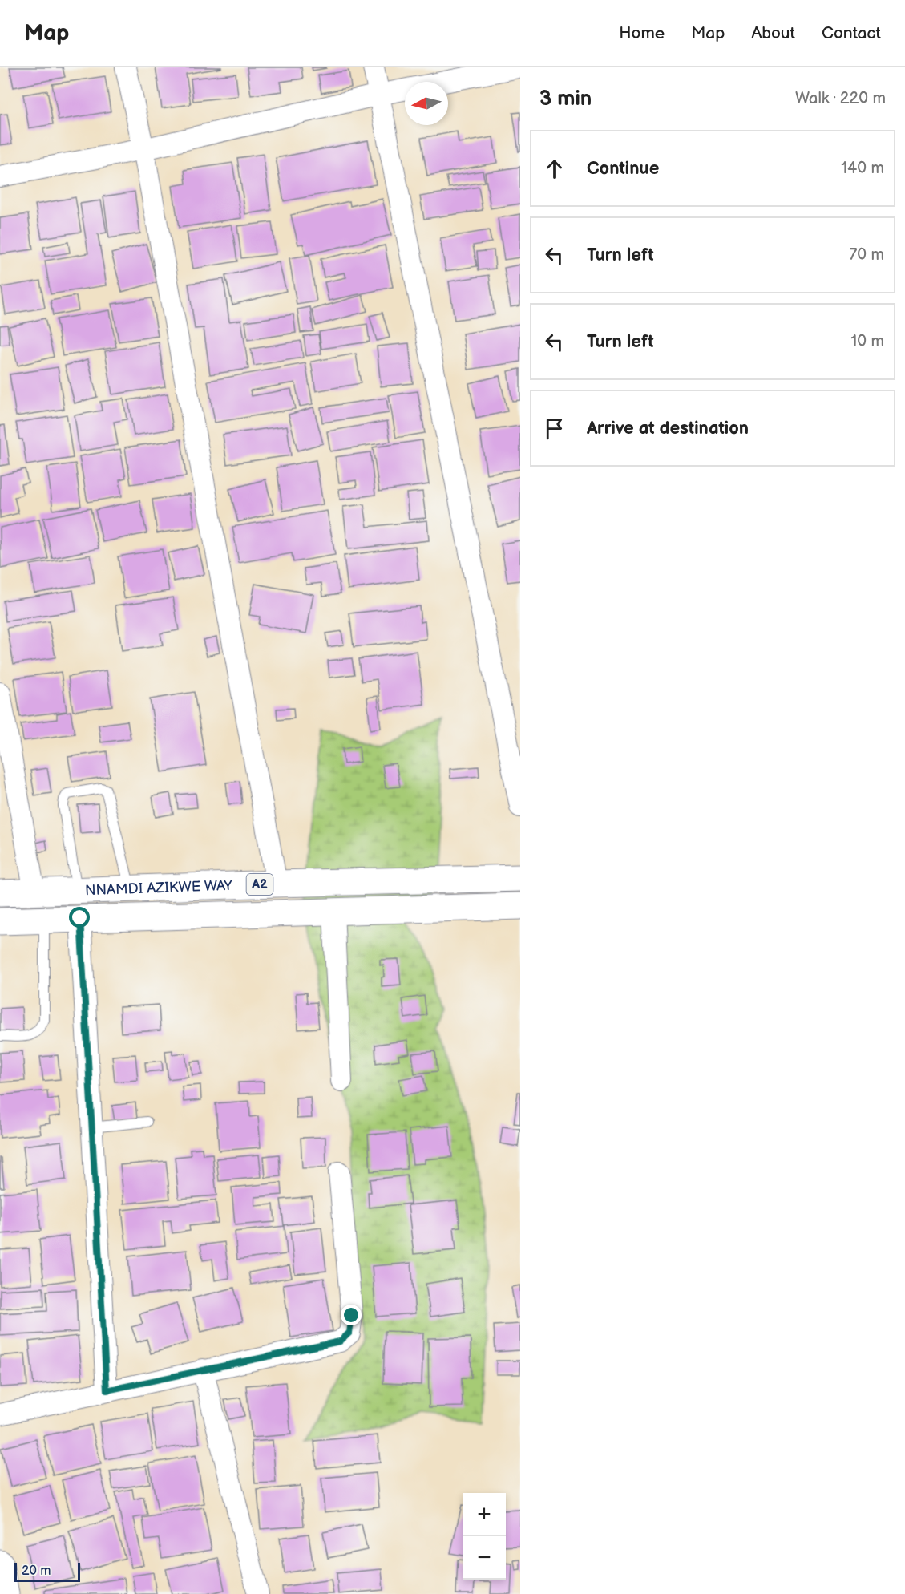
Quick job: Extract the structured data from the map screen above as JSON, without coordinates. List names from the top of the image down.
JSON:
{
  "streets": {
    "main road": ["A2", "NNAMDI AZIKWE WAY"]
  },
  "scale_bar": "20 m",
  "north": "left",
  "page": {
    "header": "Map",
    "nav": [
      "Home",
      "Map",
      "About",
      "Contact"
    ],
    "heading": ["3 min", "Walk · 220 m"],
    "list": [
      ["Continue", "140 m"],
      ["Turn left", "70 m"],
      ["Turn left", "10 m"],
      "Arrive at destination"
    ],
    "map_buttons": ["+", "−"],
    "scale": "20 m"
  }
}
